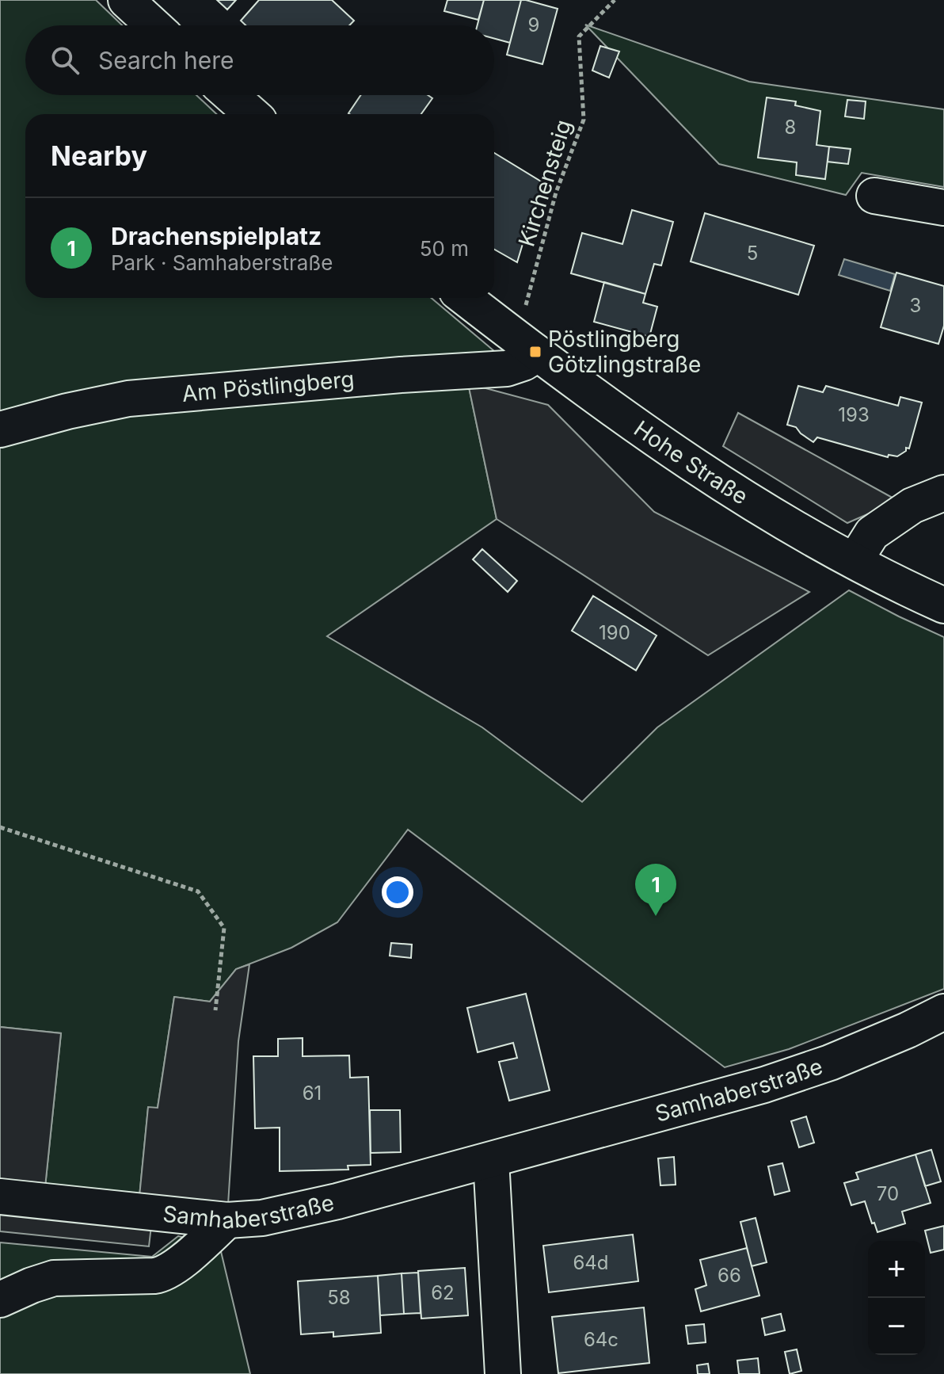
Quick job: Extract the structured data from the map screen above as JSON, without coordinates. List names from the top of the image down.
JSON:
{
  "streets": {
    "street": ["Am Pöstlingberg", "Hohe Straße", "Samhaberstraße"],
    "path": ["Kirchensteig"]
  },
  "crossings": [
    ["Am Pöstlingberg", "Hohe Straße"]
  ],
  "places": {
    "transit": ["Pöstlingberg Götzlingstraße"]
  },
  "house_numbers": [
    "9",
    "8",
    "5",
    "3",
    "193",
    "190",
    "61",
    "70",
    "64d",
    "66",
    "62",
    "58",
    "64c"
  ],
  "page": {
    "search": "Search here",
    "heading": "Nearby",
    "list": [
      {
        "mark": "1",
        "name": "Drachenspielplatz",
        "note": "Park · Samhaberstraße",
        "value": "50 m"
      }
    ],
    "pins": "1",
    "map_buttons": ["+", "−"]
  }
}
